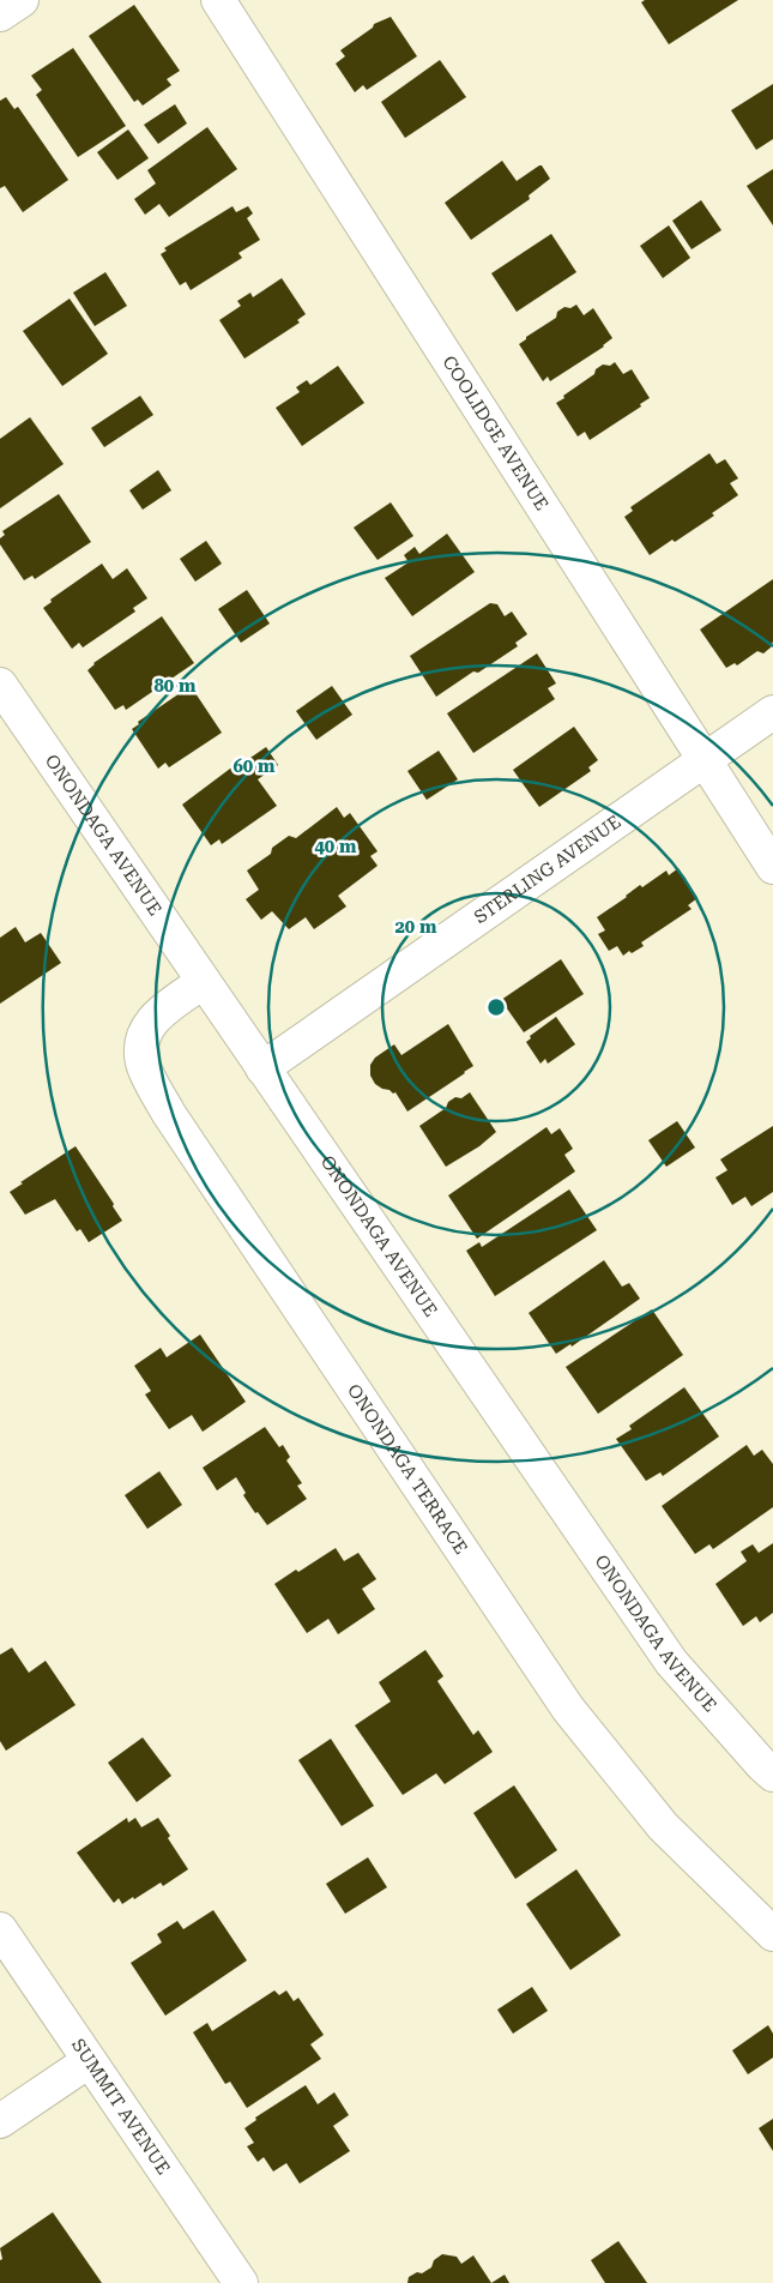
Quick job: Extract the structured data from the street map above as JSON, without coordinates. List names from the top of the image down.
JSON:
{
  "streets": {
    "street": [
      "COOLIDGE AVENUE",
      "ONONDAGA AVENUE",
      "STERLING AVENUE",
      "ONONDAGA TERRACE",
      "SUMMIT AVENUE"
    ]
  },
  "crossings": [
    ["COOLIDGE AVENUE", "STERLING AVENUE"],
    ["ONONDAGA AVENUE", "STERLING AVENUE"],
    ["ONONDAGA AVENUE", "ONONDAGA TERRACE"]
  ],
  "rings": [
    "80 m",
    "60 m",
    "40 m",
    "20 m"
  ]
}
